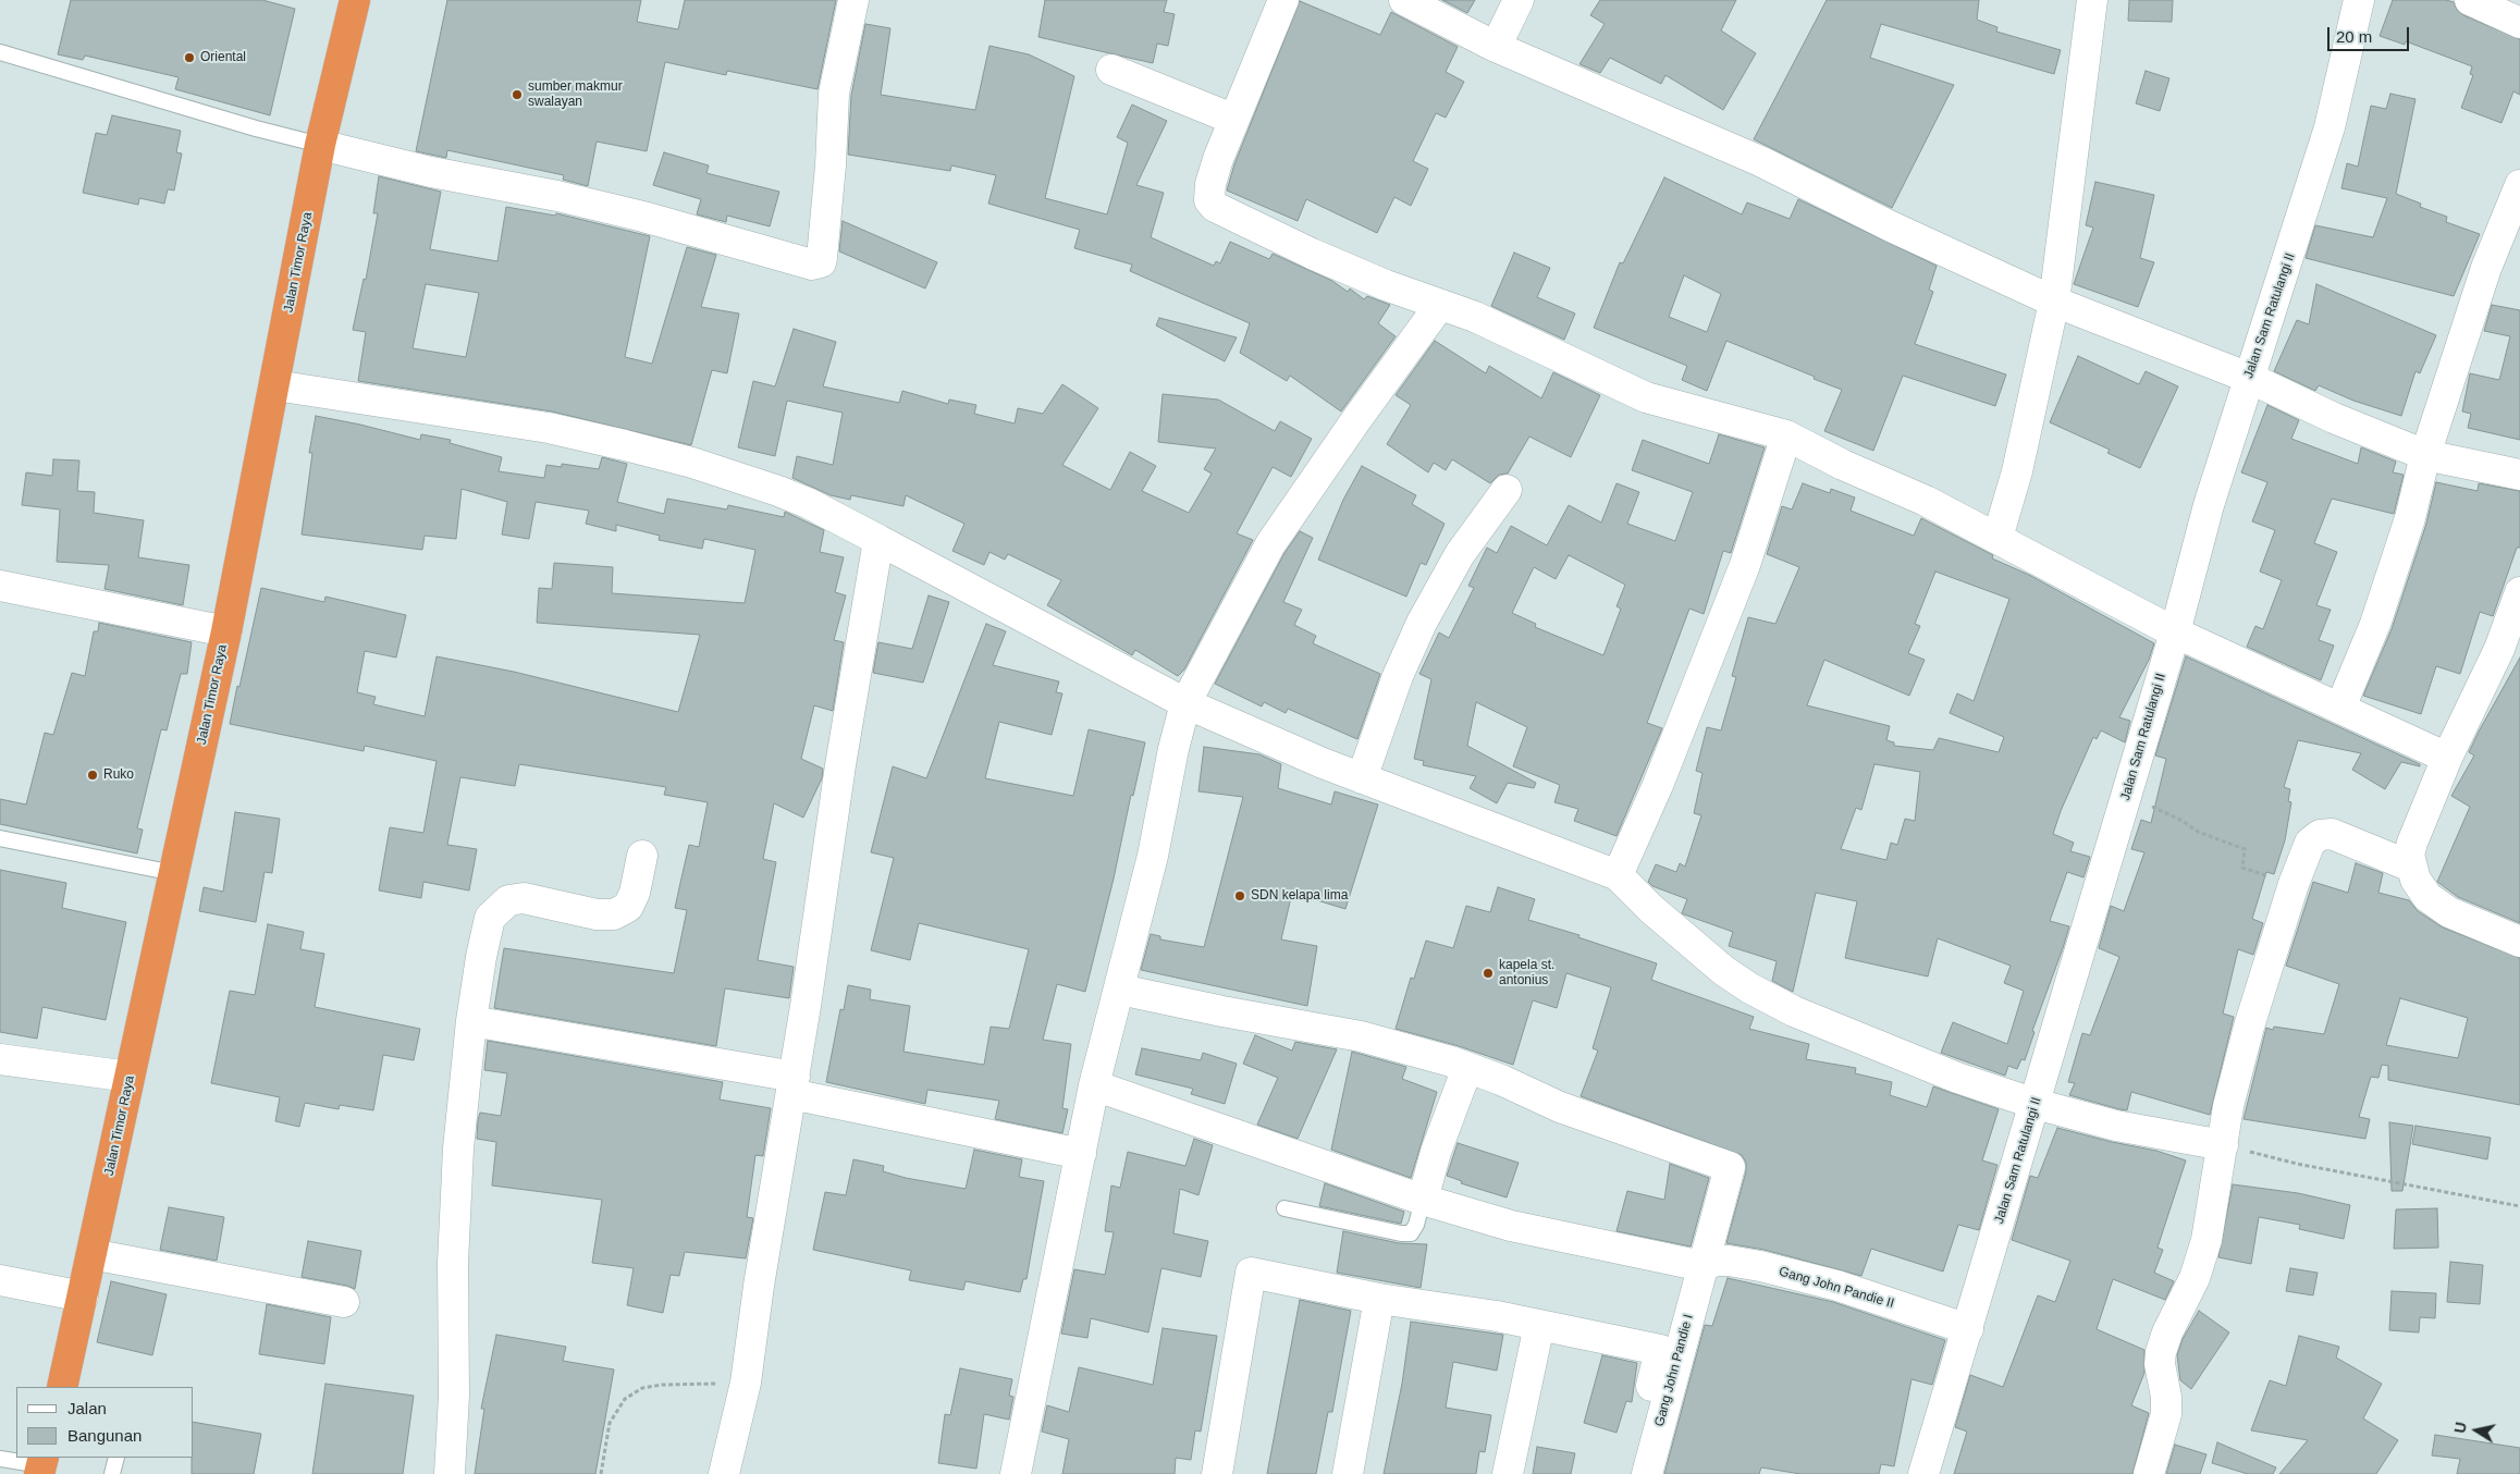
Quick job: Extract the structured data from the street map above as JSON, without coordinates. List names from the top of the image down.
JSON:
{
  "streets": {
    "highway": ["Jalan Timor Raya"],
    "street": ["Jalan Sam Ratulangi II", "Gang John Pandie II", "Gang John Pandie I"]
  },
  "crossings": [
    ["Jalan Sam Ratulangi II", "Gang John Pandie II"],
    ["Gang John Pandie II", "Gang John Pandie I"]
  ],
  "places": [
    "Oriental",
    "sumber makmur swalayan",
    "Ruko",
    "SDN kelapa lima",
    "kapela st. antonius"
  ],
  "legend": ["Jalan", "Bangunan"],
  "scale_bar": "20 m",
  "north": "left"
}
